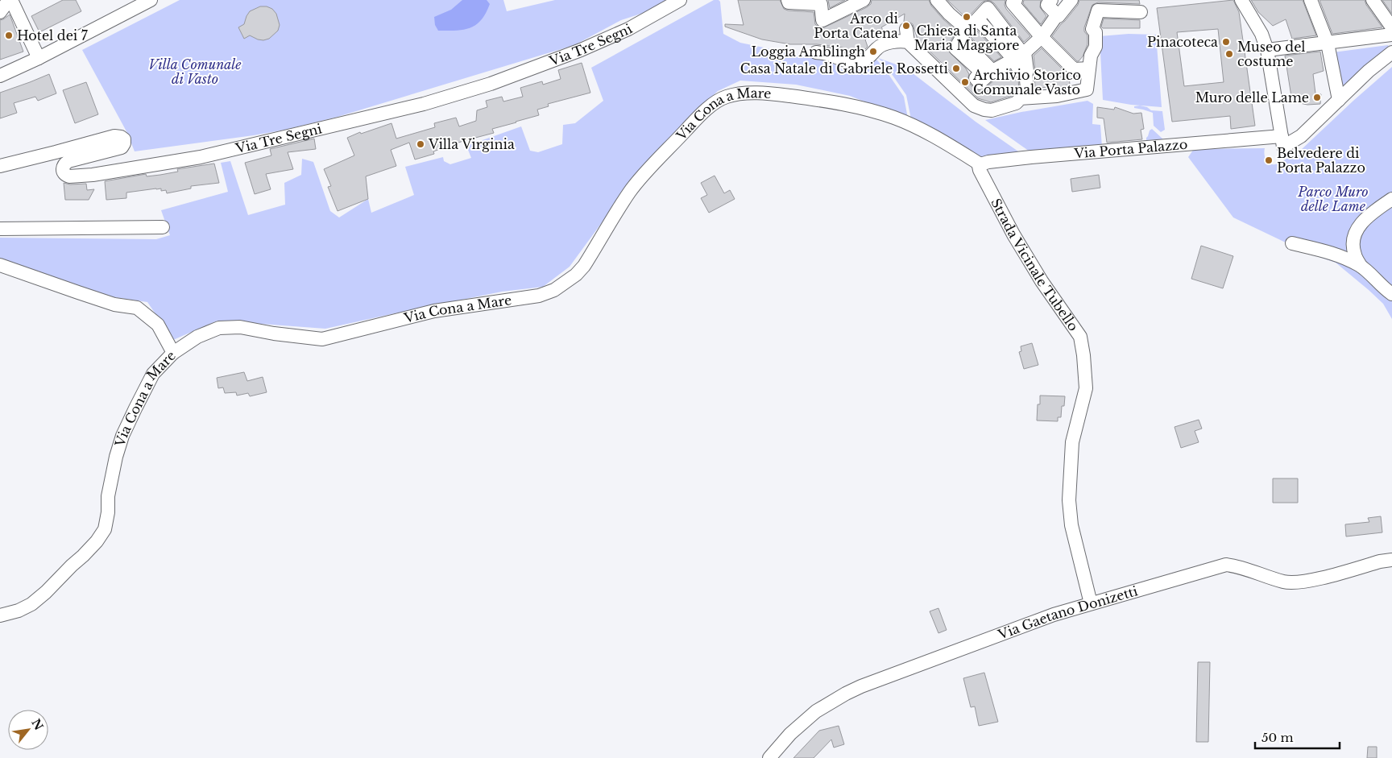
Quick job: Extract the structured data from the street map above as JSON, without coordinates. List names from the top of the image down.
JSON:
{
  "streets": {
    "street": [
      "Via Tre Segni",
      "Via Cona a Mare",
      "Via Porta Palazzo",
      "Strada Vicinale Tubello",
      "Via Gaetano Donizetti"
    ]
  },
  "crossings": [
    ["Via Cona a Mare", "Via Porta Palazzo"],
    ["Via Cona a Mare", "Strada Vicinale Tubello"],
    ["Via Porta Palazzo", "Strada Vicinale Tubello"],
    ["Strada Vicinale Tubello", "Via Gaetano Donizetti"]
  ],
  "parks": ["Villa Comunale di Vasto", "Parco Muro delle Lame"],
  "places": [
    "Chiesa di Santa Maria Maggiore",
    "Arco di Porta Catena",
    "Hotel dei 7",
    "Pinacoteca",
    "Loggia Amblingh",
    "Museo del costume",
    "Casa Natale di Gabriele Rossetti",
    "Archivio Storico Comunale Vasto",
    "Muro delle Lame",
    "Villa Virginia",
    "Belvedere di Porta Palazzo"
  ],
  "scale_bar": "50 m",
  "north": "top right"
}
